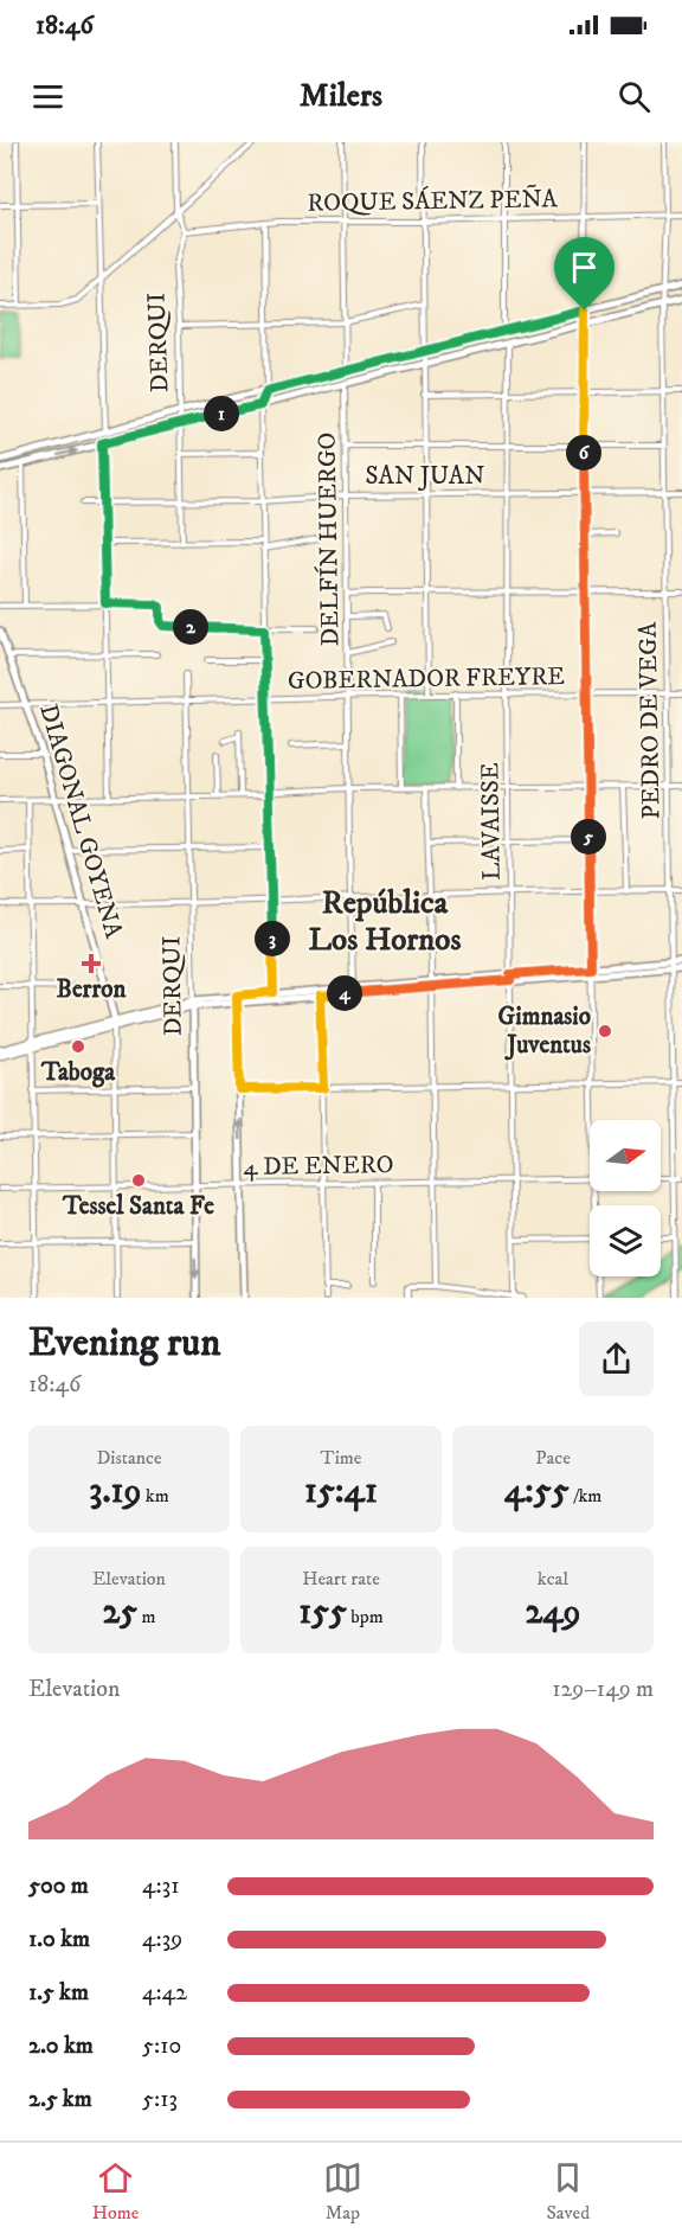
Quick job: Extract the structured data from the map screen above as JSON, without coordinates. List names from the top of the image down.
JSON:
{
  "streets": {
    "main road": ["DERQUI", "DIAGONAL GOYENA"],
    "street": [
      "ROQUE SÁENZ PEÑA",
      "SAN JUAN",
      "DELFÍN HUERGO",
      "GOBERNADOR FREYRE",
      "PEDRO DE VEGA",
      "LAVAISSE",
      "4 DE ENERO"
    ]
  },
  "crossings": [
    ["ROQUE SÁENZ PEÑA", "DERQUI"],
    ["ROQUE SÁENZ PEÑA", "PEDRO DE VEGA"],
    ["DERQUI", "SAN JUAN"],
    ["DERQUI", "GOBERNADOR FREYRE"],
    ["DERQUI", "4 DE ENERO"],
    ["SAN JUAN", "DELFÍN HUERGO"],
    ["SAN JUAN", "PEDRO DE VEGA"],
    ["SAN JUAN", "LAVAISSE"],
    ["DELFÍN HUERGO", "GOBERNADOR FREYRE"],
    ["GOBERNADOR FREYRE", "PEDRO DE VEGA"],
    ["GOBERNADOR FREYRE", "DIAGONAL GOYENA"],
    ["GOBERNADOR FREYRE", "LAVAISSE"],
    ["LAVAISSE", "4 DE ENERO"]
  ],
  "districts": ["República Los Hornos"],
  "places": {
    "health": ["Berron"],
    "other": ["Gimnasio Juventus", "Taboga", "Tessel Santa Fe"]
  },
  "north": "right",
  "page": {
    "status": "18:46",
    "header": "Milers",
    "pins": [
      "1",
      "6",
      "2",
      "5",
      "3",
      "4"
    ],
    "heading": ["Evening run", "18:46"],
    "stats": [
      ["Distance", "3.19 km"],
      ["Time", "15:41"],
      ["Pace", "4:55 /km"],
      ["Elevation", "25 m"],
      ["Heart rate", "155 bpm"],
      ["kcal", "249"]
    ],
    "chart": ["Elevation", "129–149 m"],
    "list": [
      {
        "name": "500 m",
        "note": "4:31"
      },
      {
        "name": "1.0 km",
        "note": "4:39"
      },
      {
        "name": "1.5 km",
        "note": "4:42"
      },
      {
        "name": "2.0 km",
        "note": "5:10"
      },
      {
        "name": "2.5 km",
        "note": "5:13"
      }
    ],
    "tabs": ["Home", "Map", "Saved"]
  }
}
